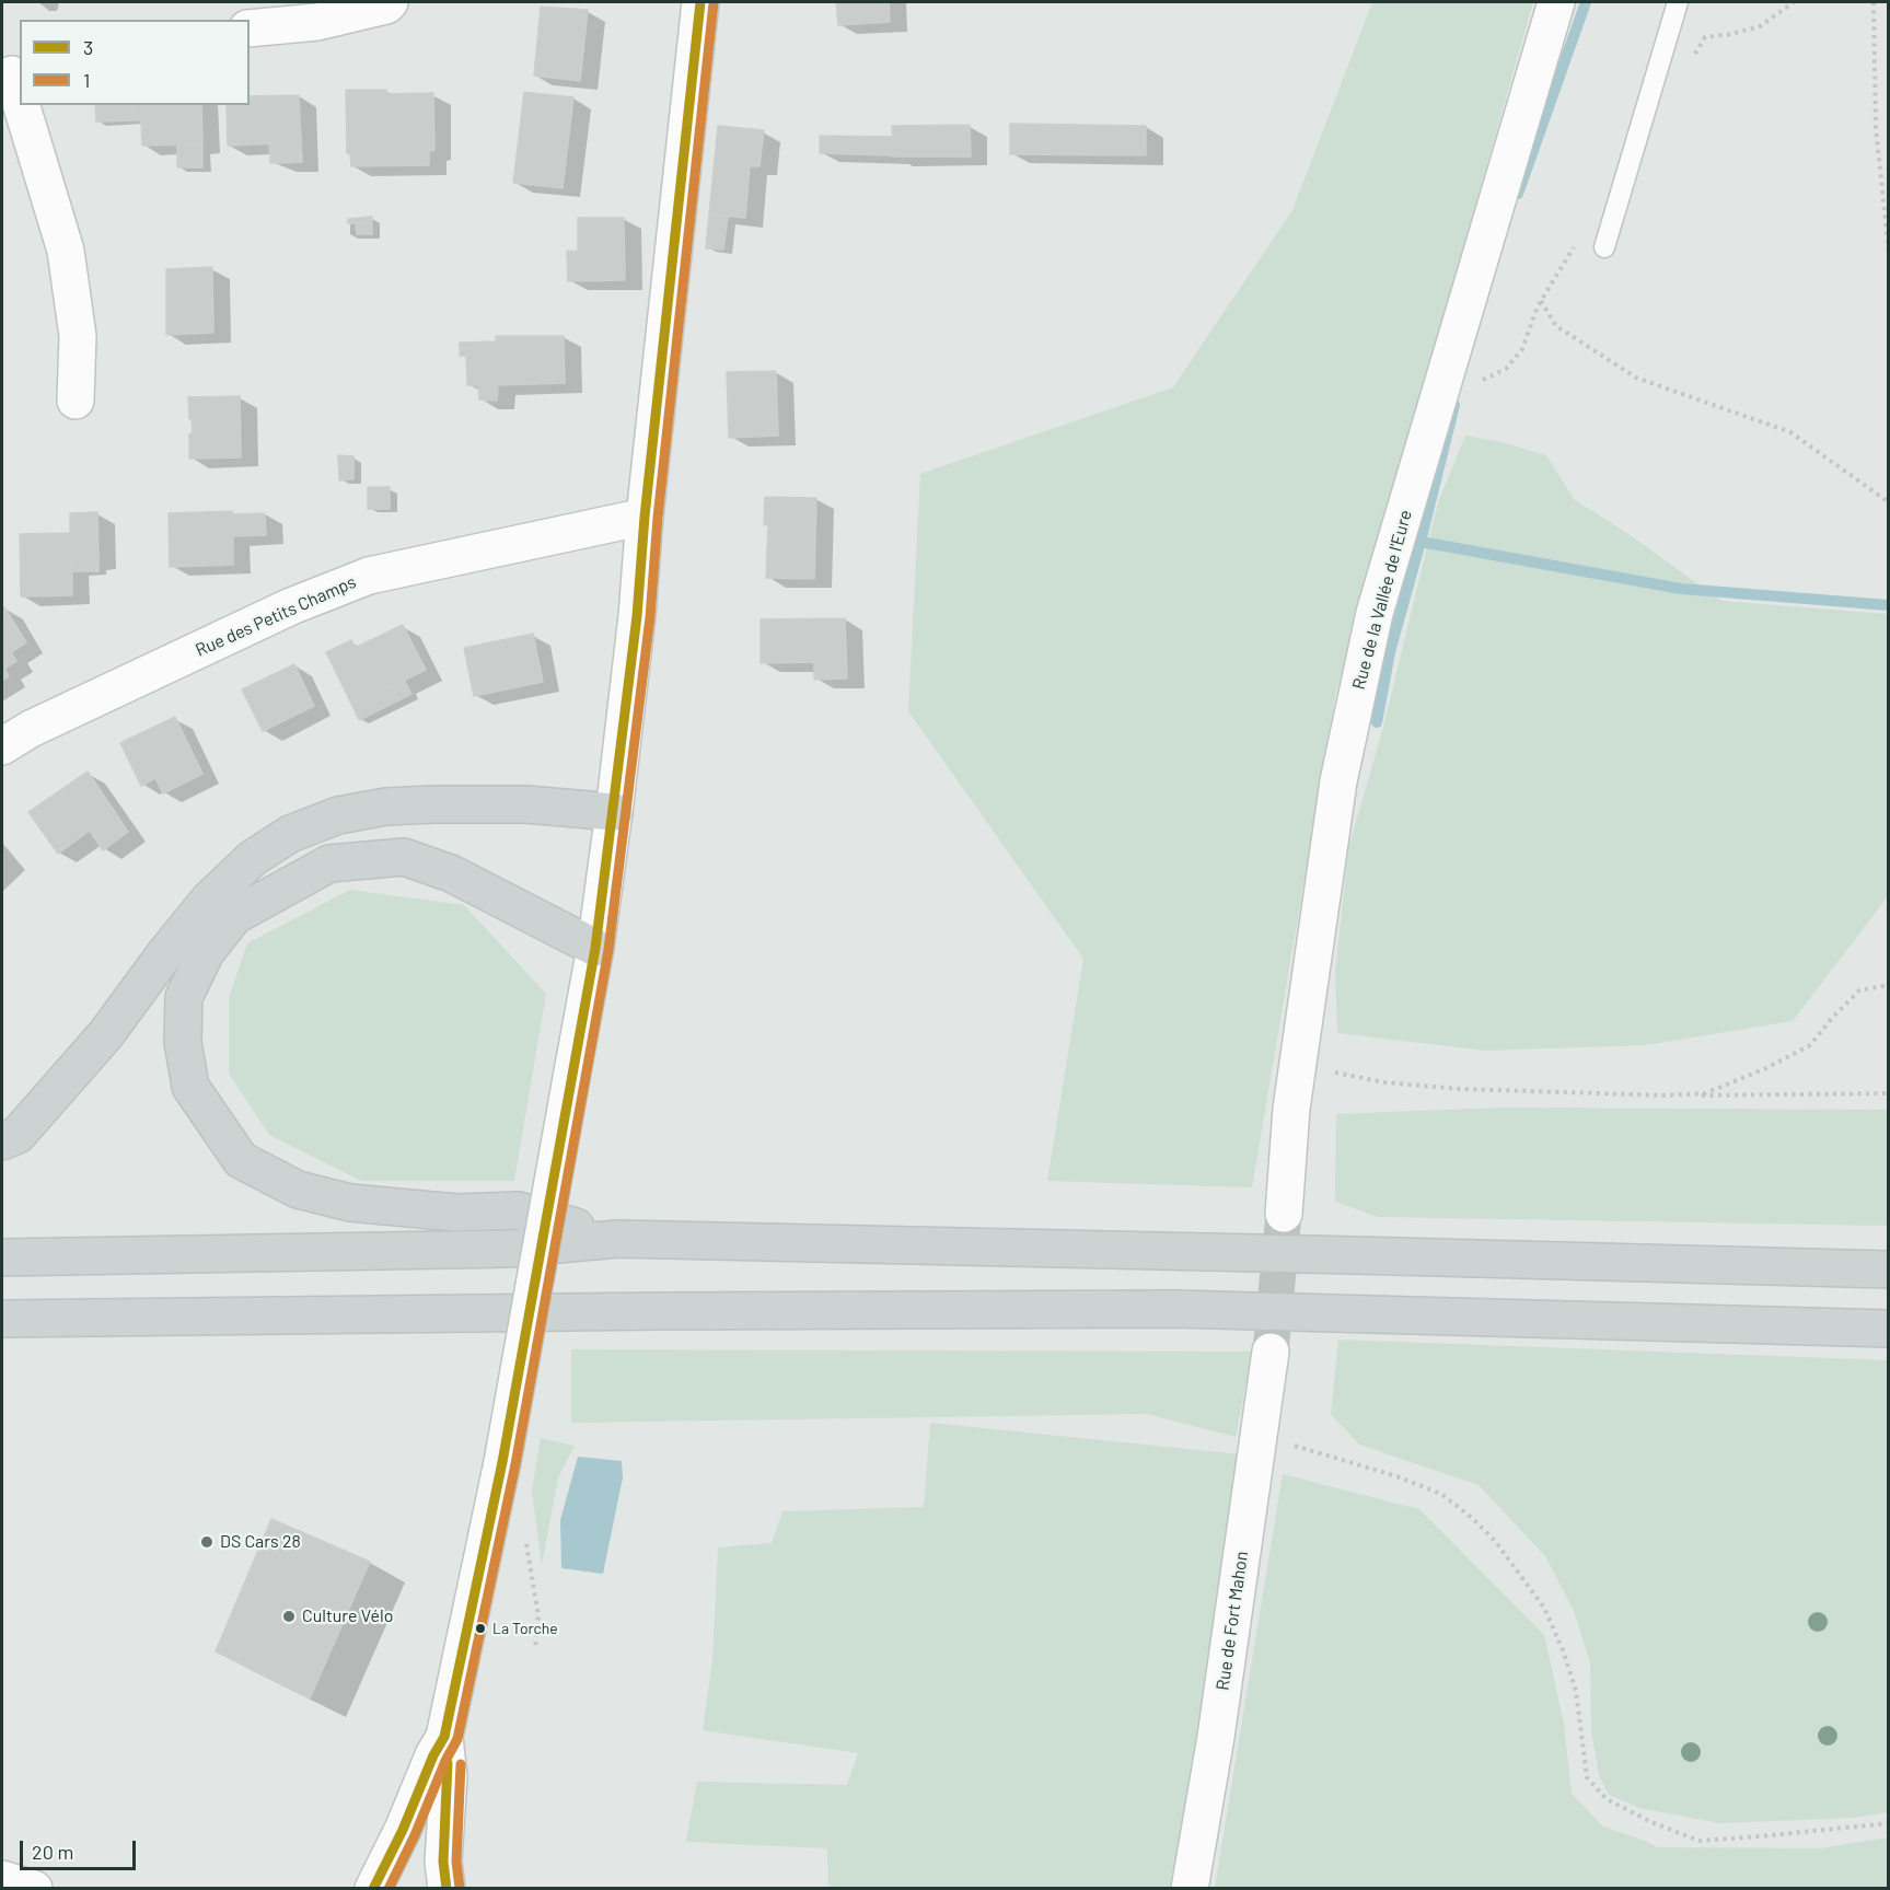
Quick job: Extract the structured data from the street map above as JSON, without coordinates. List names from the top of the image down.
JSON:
{
  "streets": {
    "street": ["Rue de la Vallée de l'Eure", "Rue des Petits Champs", "Rue de Fort Mahon"]
  },
  "places": ["DS Cars 28", "Culture Vélo", "La Torche"],
  "lines": ["transit line 3", "transit line 1"],
  "legend": ["3", "1"],
  "scale_bar": "20 m"
}
